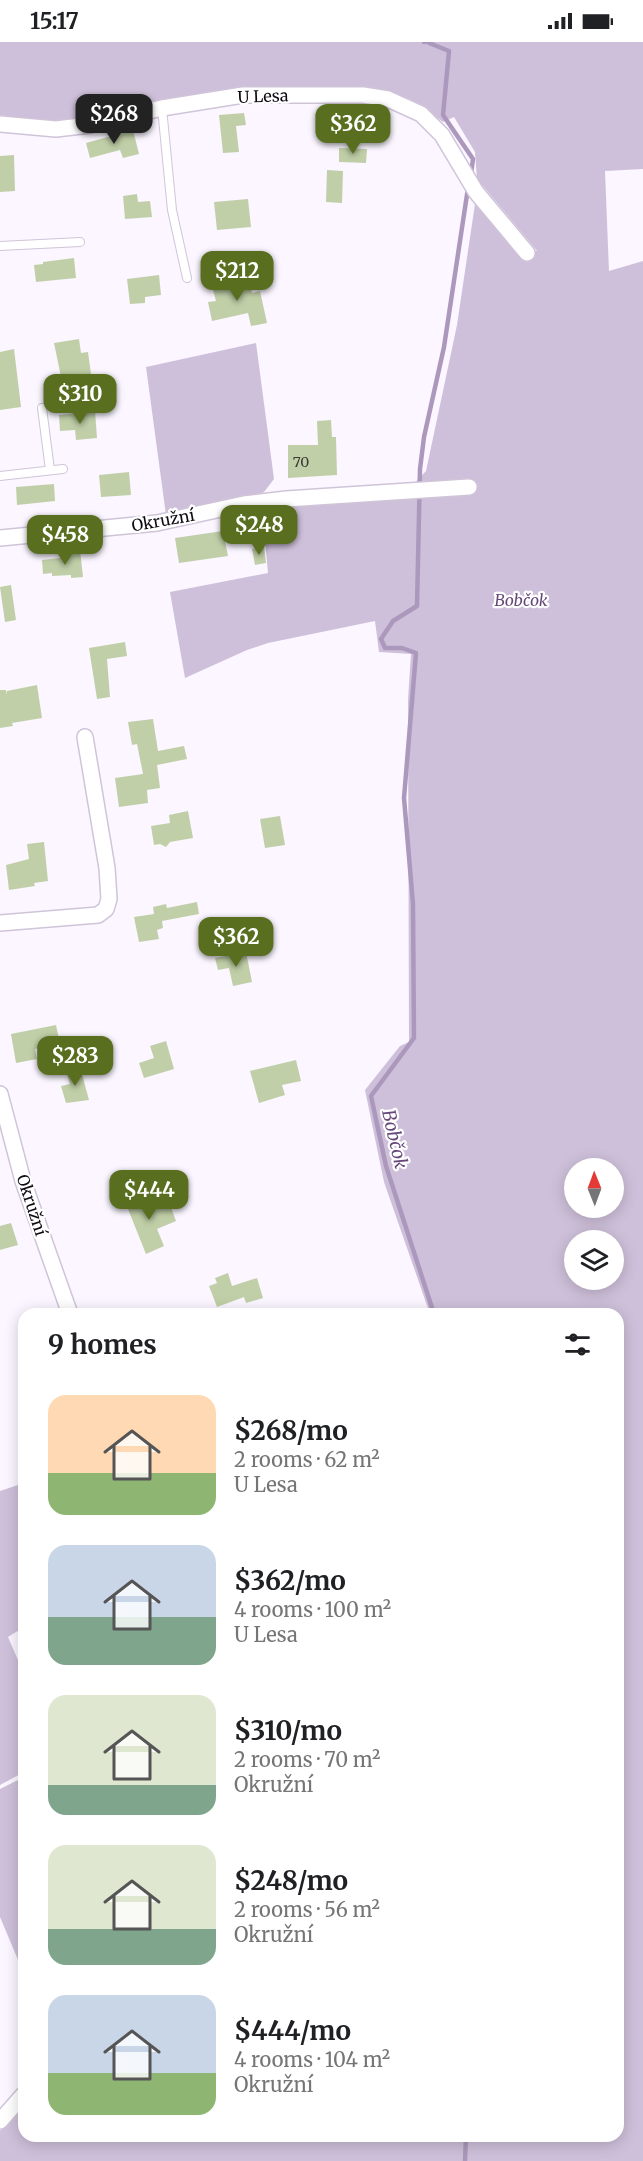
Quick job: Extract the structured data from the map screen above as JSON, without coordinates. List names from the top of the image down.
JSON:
{
  "streets": {
    "street": ["U Lesa", "Okružní"]
  },
  "water": ["Bobčok"],
  "parks": ["Bobčok"],
  "house_numbers": ["70"],
  "north": "top",
  "page": {
    "status": "15:17",
    "price": [
      "$268",
      "$362",
      "$212",
      "$310",
      "$248",
      "$458",
      "$362",
      "$283",
      "$444"
    ],
    "heading": "9 homes",
    "list": [
      {
        "name": "$268/mo",
        "note": "2 rooms · 62 m² · U Lesa"
      },
      {
        "name": "$362/mo",
        "note": "4 rooms · 100 m² · U Lesa"
      },
      {
        "name": "$310/mo",
        "note": "2 rooms · 70 m² · Okružní"
      },
      {
        "name": "$248/mo",
        "note": "2 rooms · 56 m² · Okružní"
      },
      {
        "name": "$444/mo",
        "note": "4 rooms · 104 m² · Okružní"
      }
    ]
  }
}
